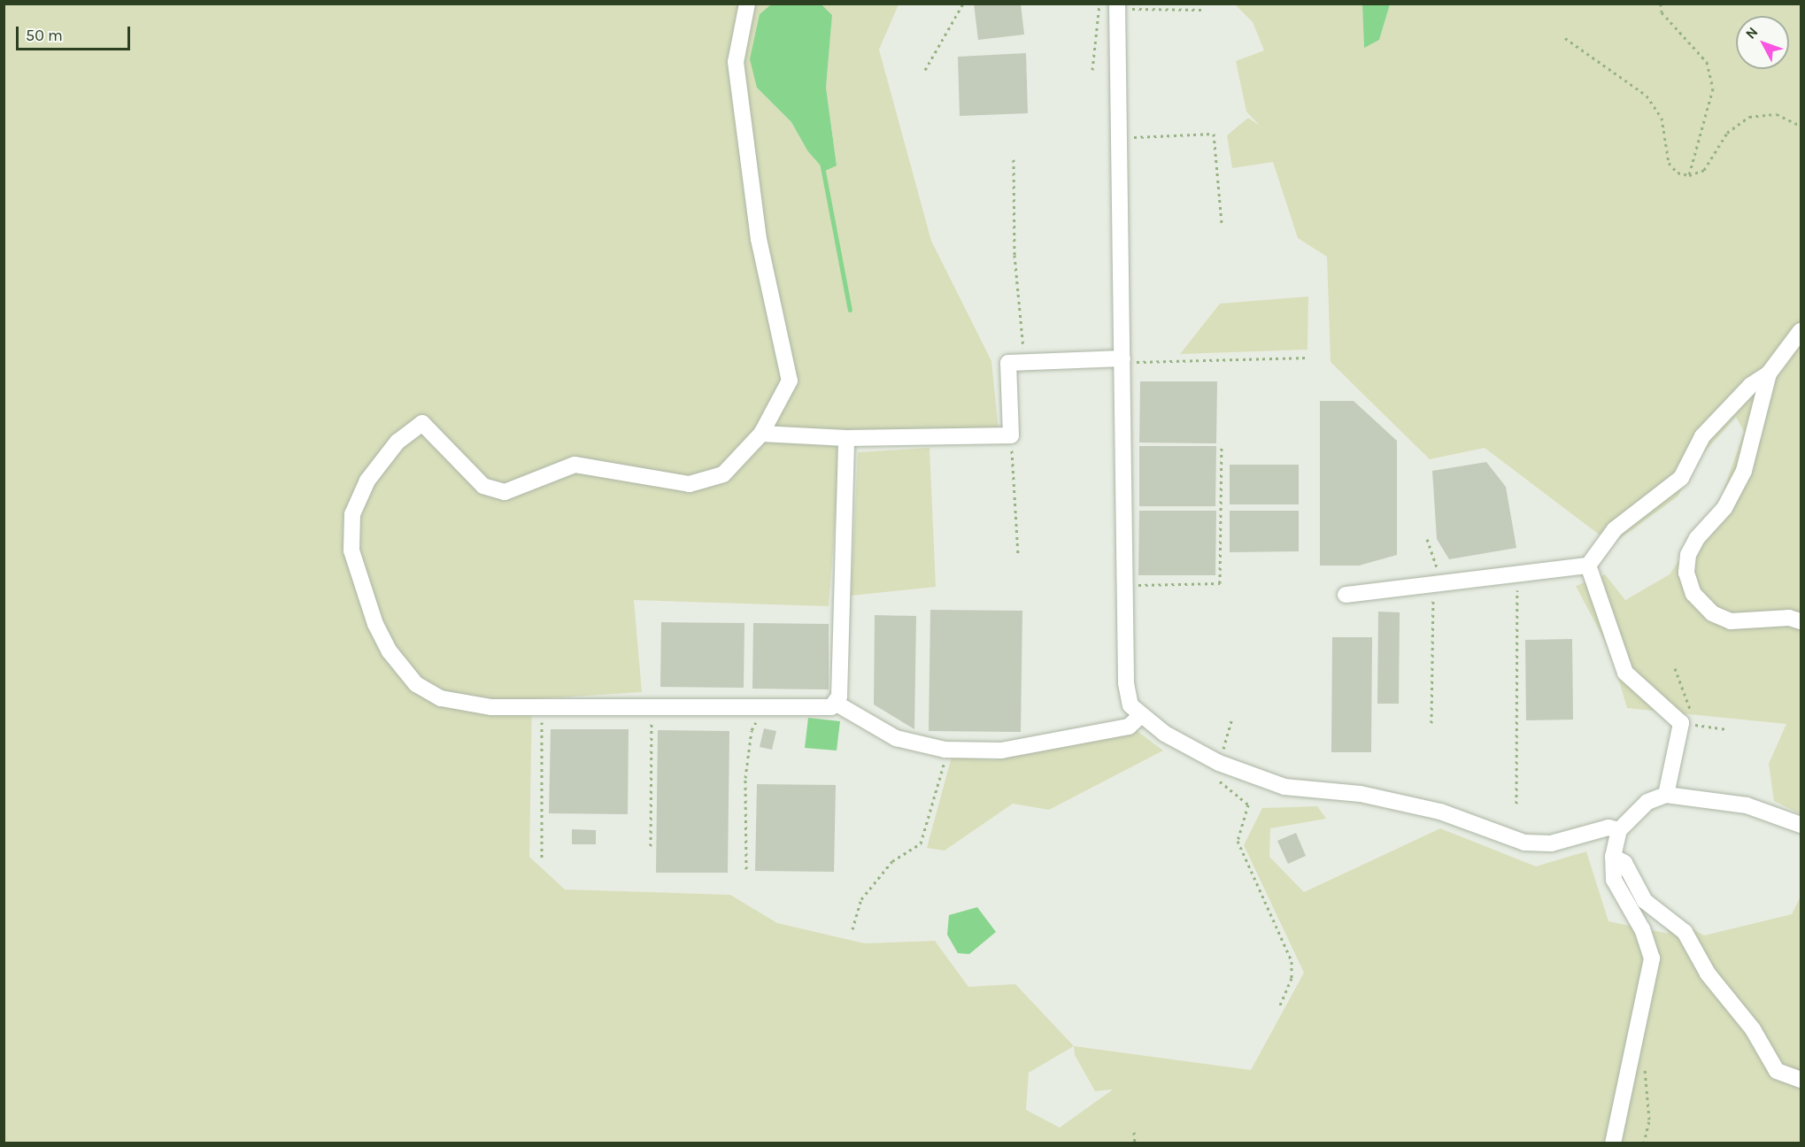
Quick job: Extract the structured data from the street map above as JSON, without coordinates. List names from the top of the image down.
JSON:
{
  "scale_bar": "50 m",
  "north": "top left"
}
